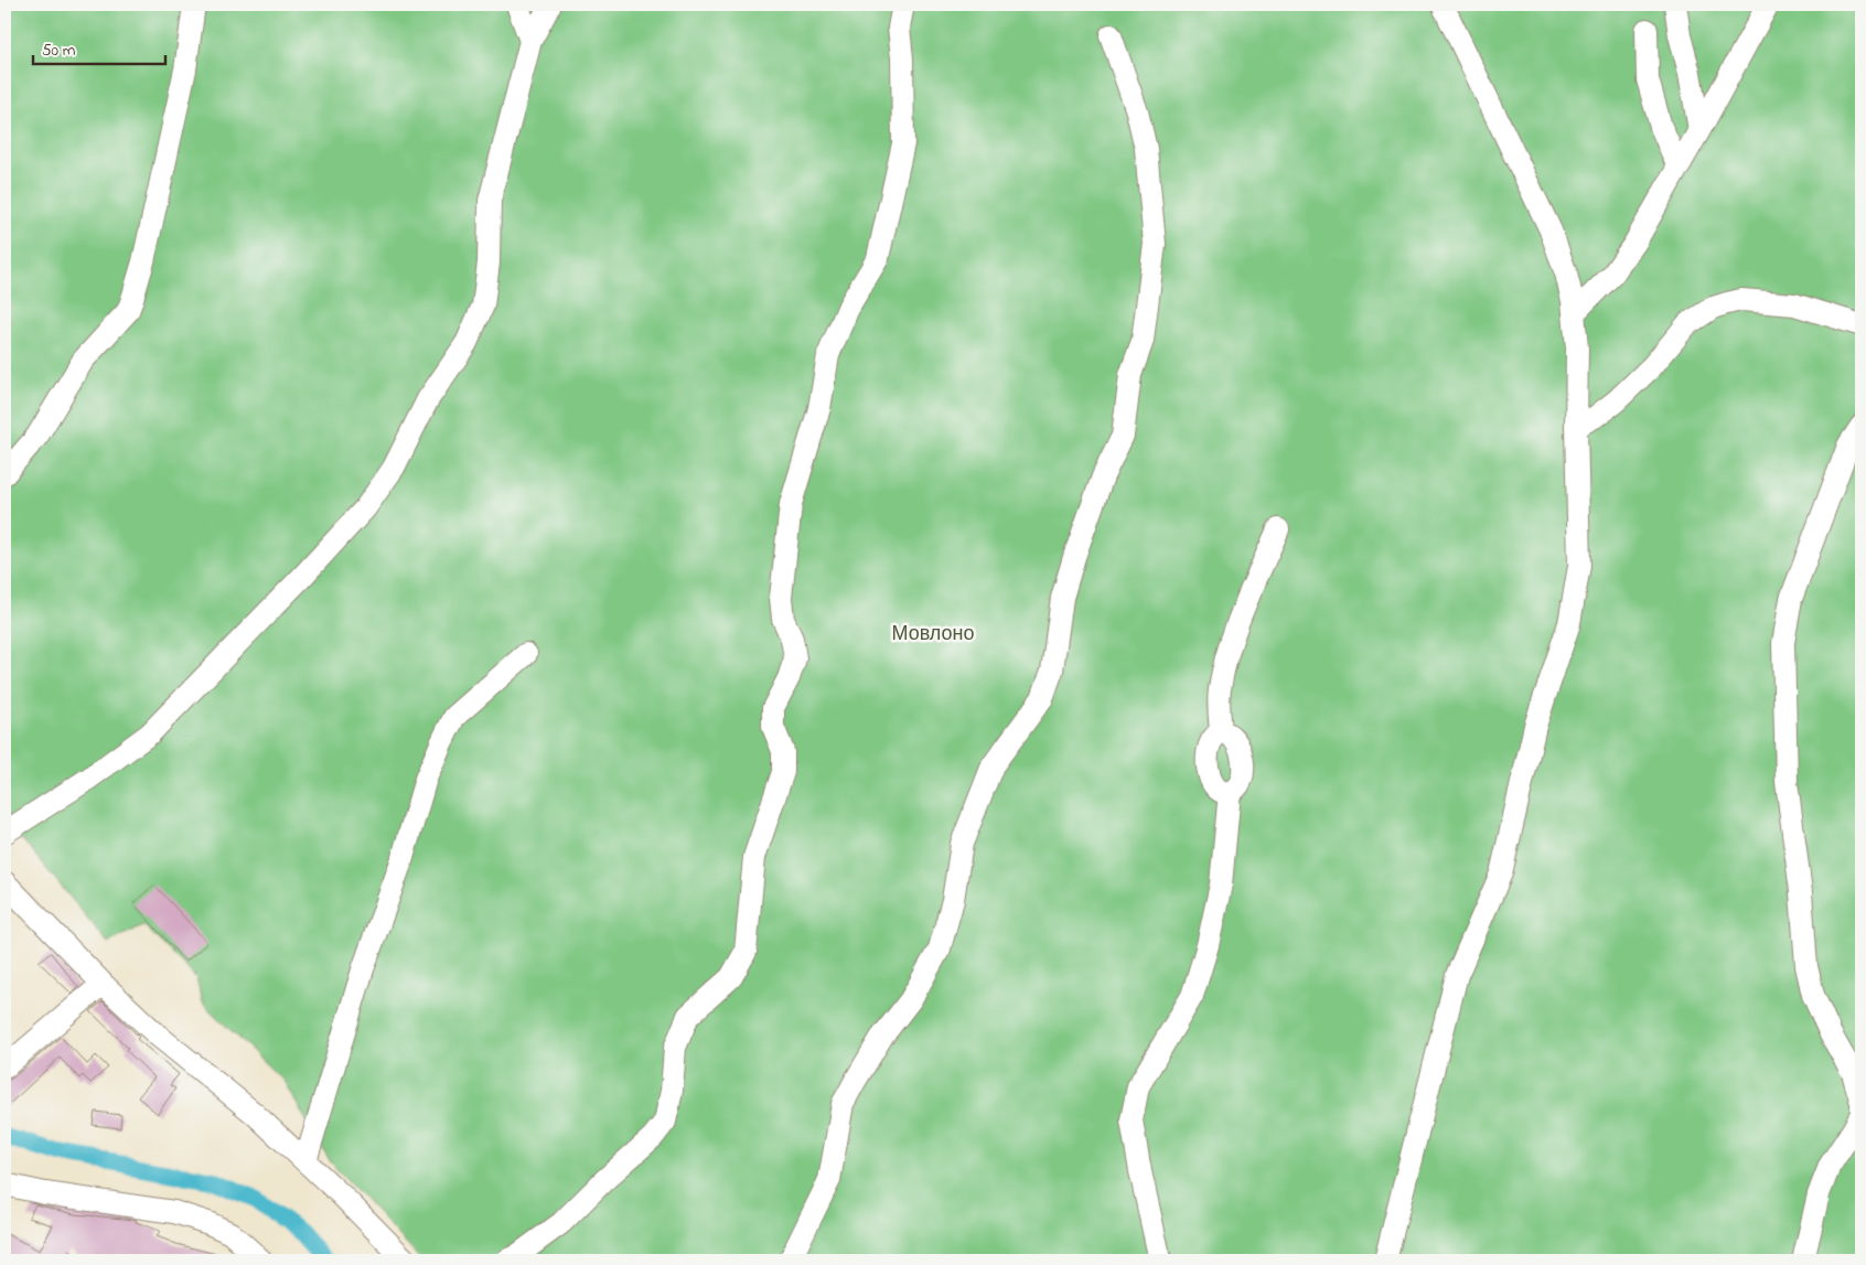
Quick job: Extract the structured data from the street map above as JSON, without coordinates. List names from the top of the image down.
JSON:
{
  "parks": ["Мовлоно"],
  "scale_bar": "50 m"
}
